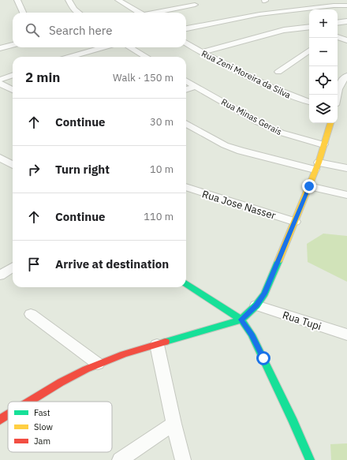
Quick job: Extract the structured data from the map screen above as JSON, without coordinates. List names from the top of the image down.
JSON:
{
  "streets": {
    "street": [
      "Rua Zeni Moreira da Silva",
      "Rua Minas Gerais",
      "Rua Jose Nasser",
      "Rua Tupi"
    ]
  },
  "legend": ["Fast", "Slow", "Jam"],
  "page": {
    "map_buttons": ["+", "−"],
    "search": "Search here",
    "heading": ["2 min", "Walk · 150 m"],
    "list": [
      ["Continue", "30 m"],
      ["Turn right", "10 m"],
      ["Continue", "110 m"],
      "Arrive at destination"
    ]
  }
}
